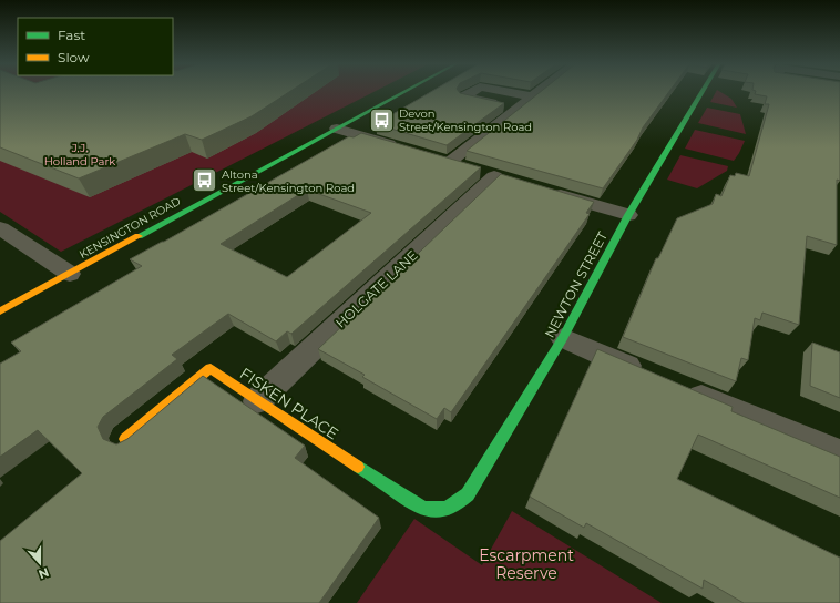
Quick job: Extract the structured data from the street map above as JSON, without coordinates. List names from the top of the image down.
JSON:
{
  "streets": {
    "street": [
      "KENSINGTON ROAD",
      "NEWTON STREET",
      "HOLGATE LANE",
      "FISKEN PLACE"
    ]
  },
  "crossings": [
    ["NEWTON STREET", "FISKEN PLACE"],
    ["HOLGATE LANE", "FISKEN PLACE"]
  ],
  "parks": ["J.J. Holland Park", "Escarpment Reserve"],
  "places": {
    "bus stop": ["Devon Street/Kensington Road", "Altona Street/Kensington Road"]
  },
  "legend": ["Fast", "Slow"],
  "north": "bottom"
}
